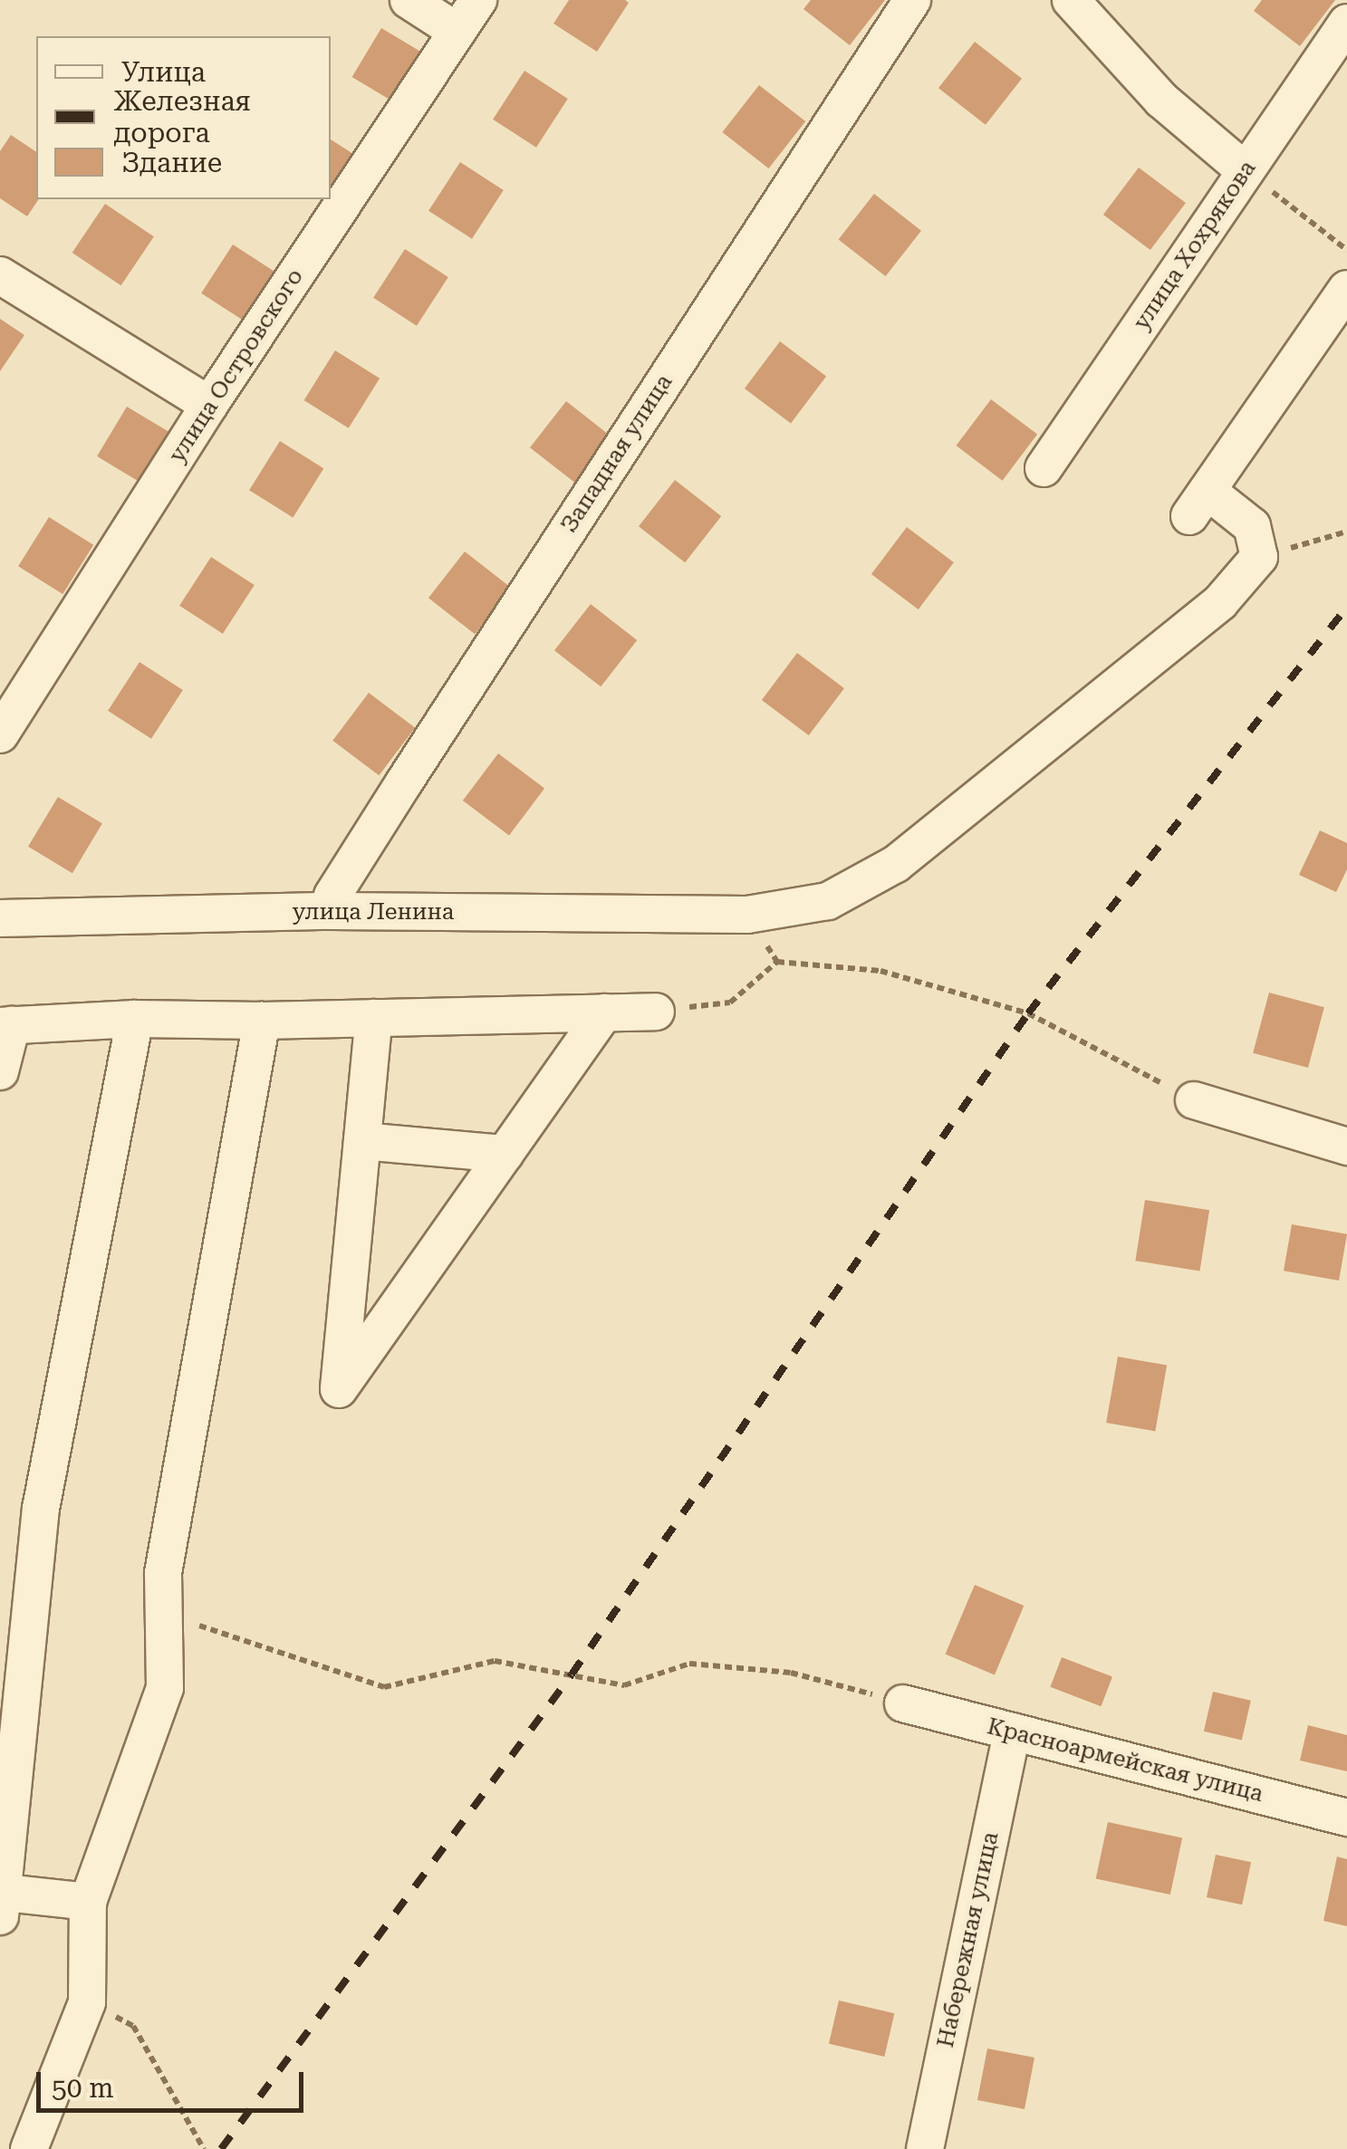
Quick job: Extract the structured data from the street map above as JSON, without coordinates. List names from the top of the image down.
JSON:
{
  "streets": {
    "street": [
      "улица Хохрякова",
      "улица Островского",
      "Западная улица",
      "улица Ленина",
      "Красноармейская улица",
      "Набережная улица"
    ]
  },
  "crossings": [
    ["Западная улица", "улица Ленина"],
    ["Красноармейская улица", "Набережная улица"]
  ],
  "legend": ["Улица", "Железная дорога", "Здание"],
  "scale_bar": "50 m"
}
